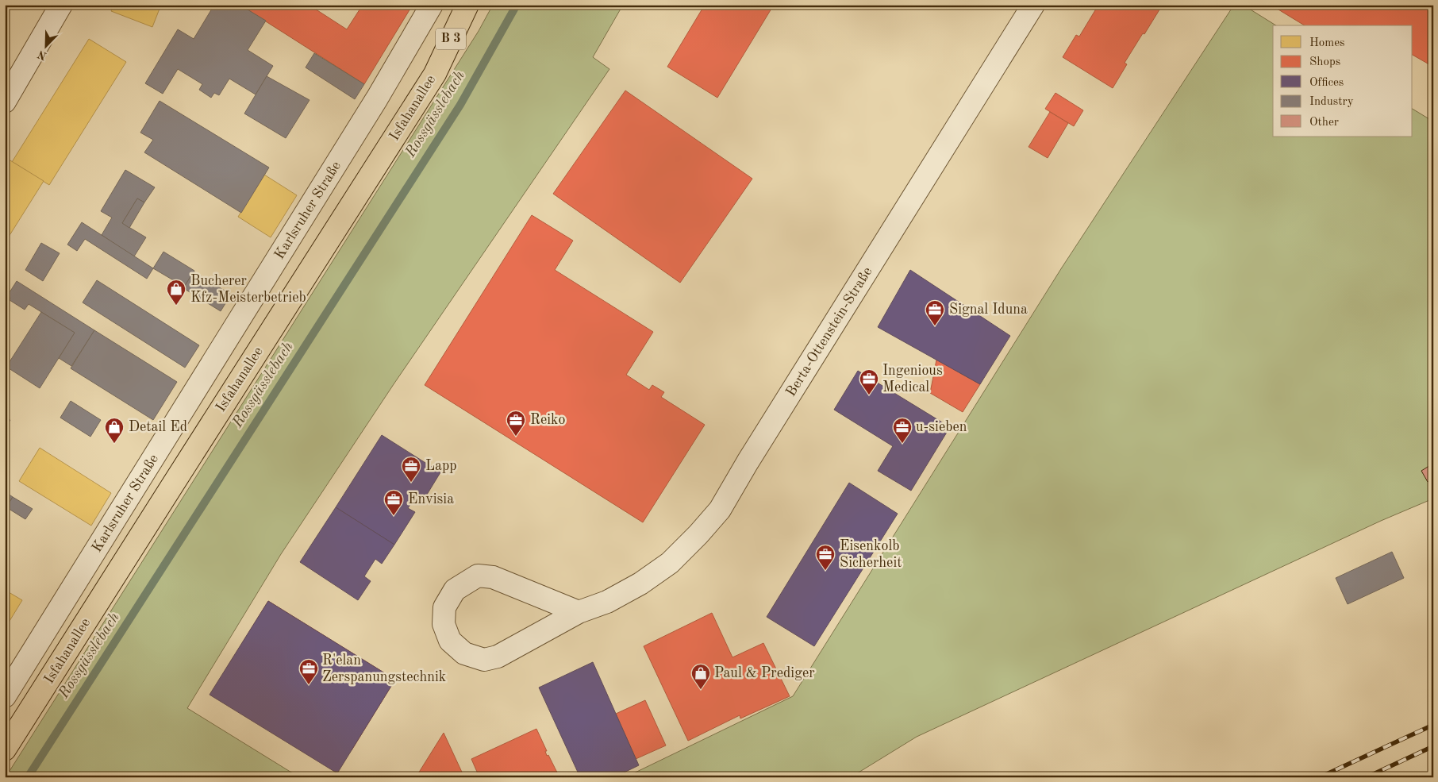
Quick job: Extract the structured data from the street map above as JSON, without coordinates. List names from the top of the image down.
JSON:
{
  "streets": {
    "highway": ["B 3", "Isfahanallee"],
    "street": ["Karlsruher Straße", "Berta-Ottenstein-Straße"]
  },
  "water": ["Rossgässlebach"],
  "places": {
    "shop": ["Bucherer Kfz-Meisterbetrieb", "Detail Ed", "Paul & Prediger"],
    "office": [
      "Signal Iduna",
      "Ingenious Medical",
      "Reiko",
      "u-sieben",
      "Lapp",
      "Envisia",
      "Eisenkolb Sicherheit",
      "R'elan Zerspanungstechnik"
    ]
  },
  "legend": [
    "Homes",
    "Shops",
    "Offices",
    "Industry",
    "Other"
  ],
  "north": "bottom left"
}
